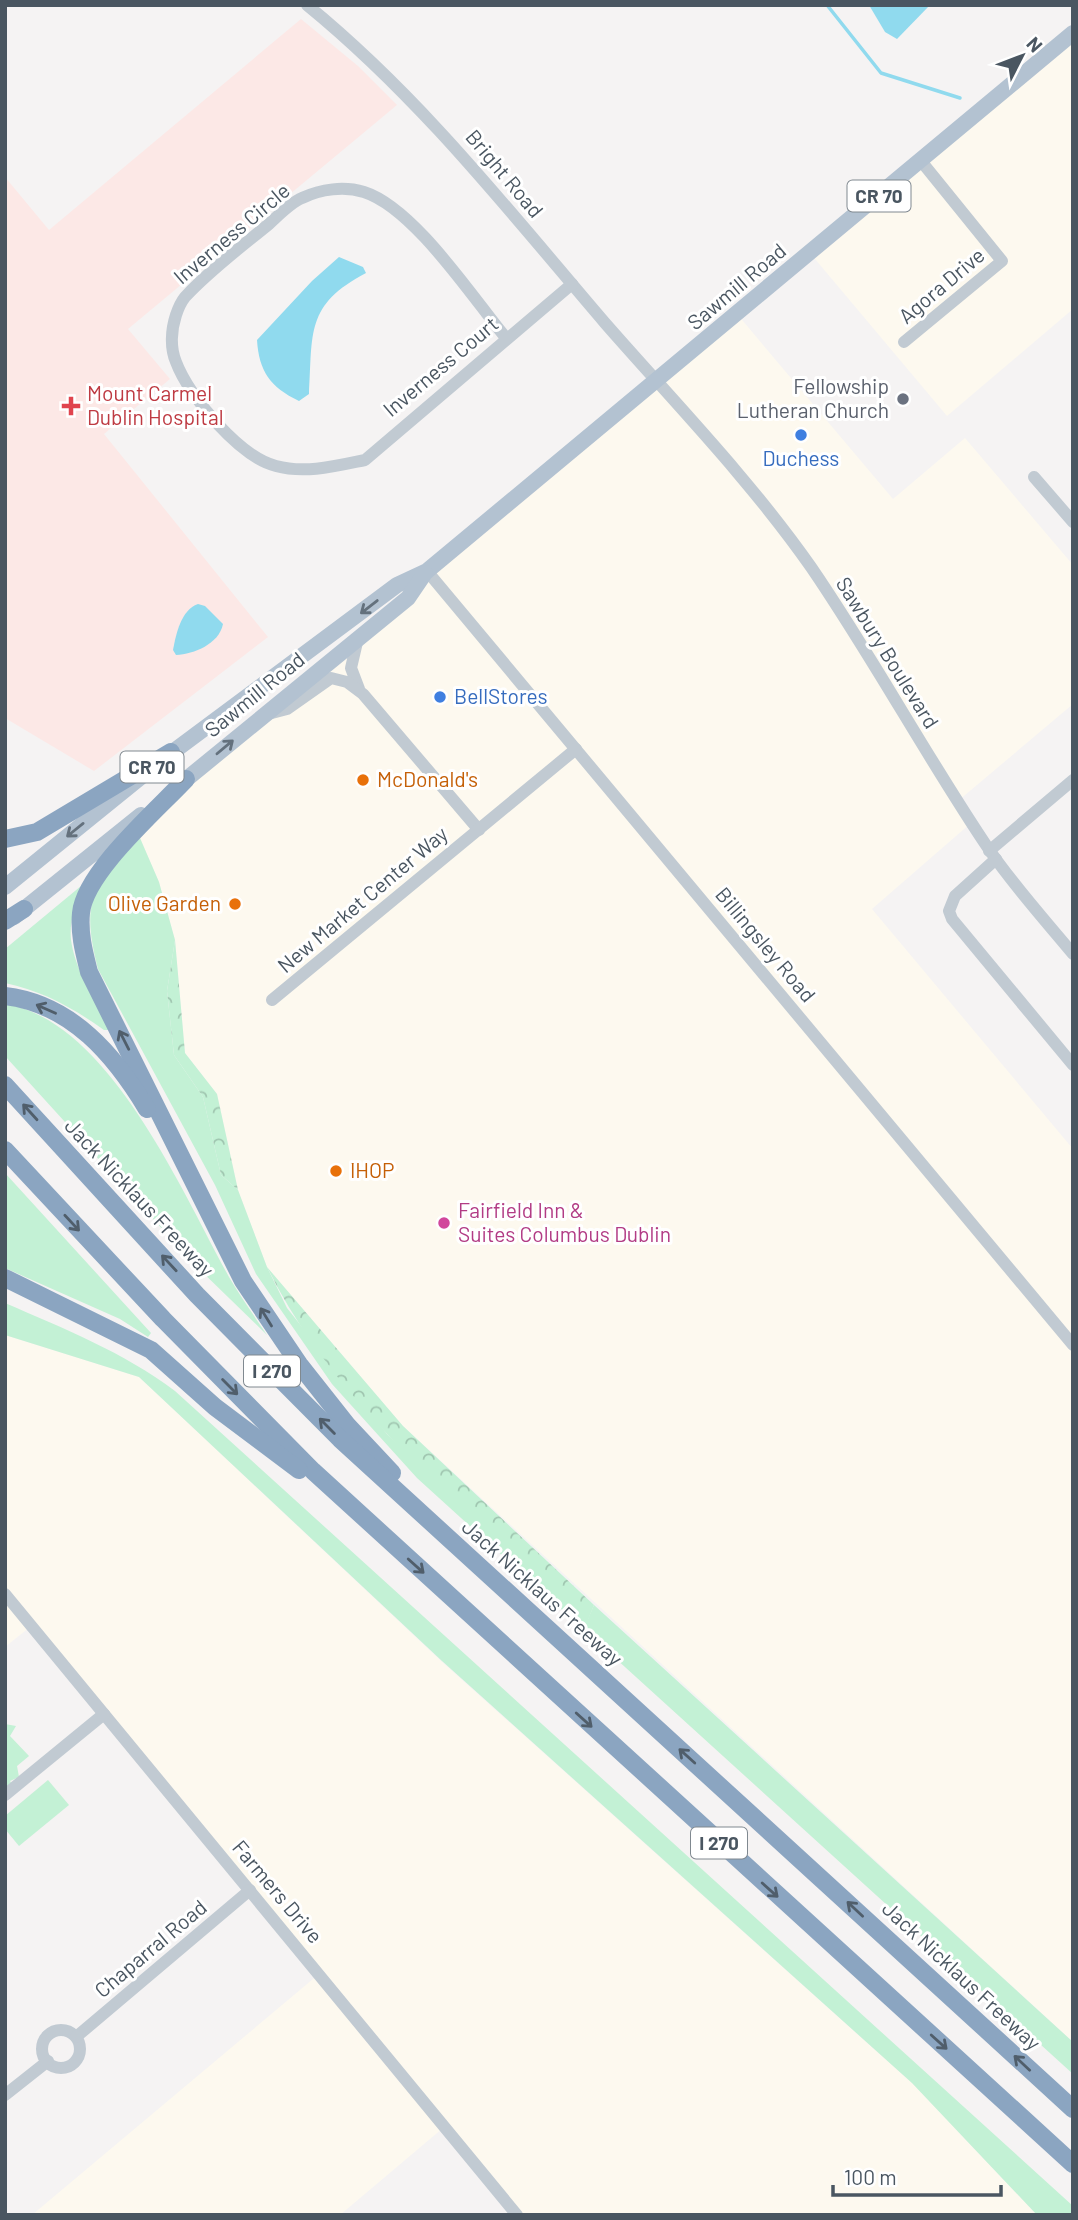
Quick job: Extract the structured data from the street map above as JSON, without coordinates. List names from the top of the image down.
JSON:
{
  "streets": {
    "highway": ["Jack Nicklaus Freeway", "I 270"],
    "main road": ["CR 70", "Sawmill Road"],
    "street": [
      "Bright Road",
      "Inverness Circle",
      "Agora Drive",
      "Inverness Court",
      "Sawbury Boulevard",
      "New Market Center Way",
      "Billingsley Road",
      "Farmers Drive",
      "Chaparral Road"
    ]
  },
  "crossings": [
    ["Bright Road", "Sawmill Road"],
    ["Bright Road", "Inverness Court"],
    ["Bright Road", "Sawbury Boulevard"],
    ["Inverness Circle", "Inverness Court"],
    ["Agora Drive", "Sawmill Road"],
    ["Sawmill Road", "Sawbury Boulevard"],
    ["Sawmill Road", "Billingsley Road"],
    ["New Market Center Way", "Billingsley Road"],
    ["Farmers Drive", "Chaparral Road"]
  ],
  "places": {
    "other": [
      "Fellowship Lutheran Church",
      "Duchess",
      "BellStores",
      "McDonald's",
      "Olive Garden",
      "IHOP",
      "Fairfield Inn & Suites Columbus Dublin"
    ],
    "health": ["Mount Carmel Dublin Hospital"]
  },
  "scale_bar": "100 m",
  "north": "top right"
}
